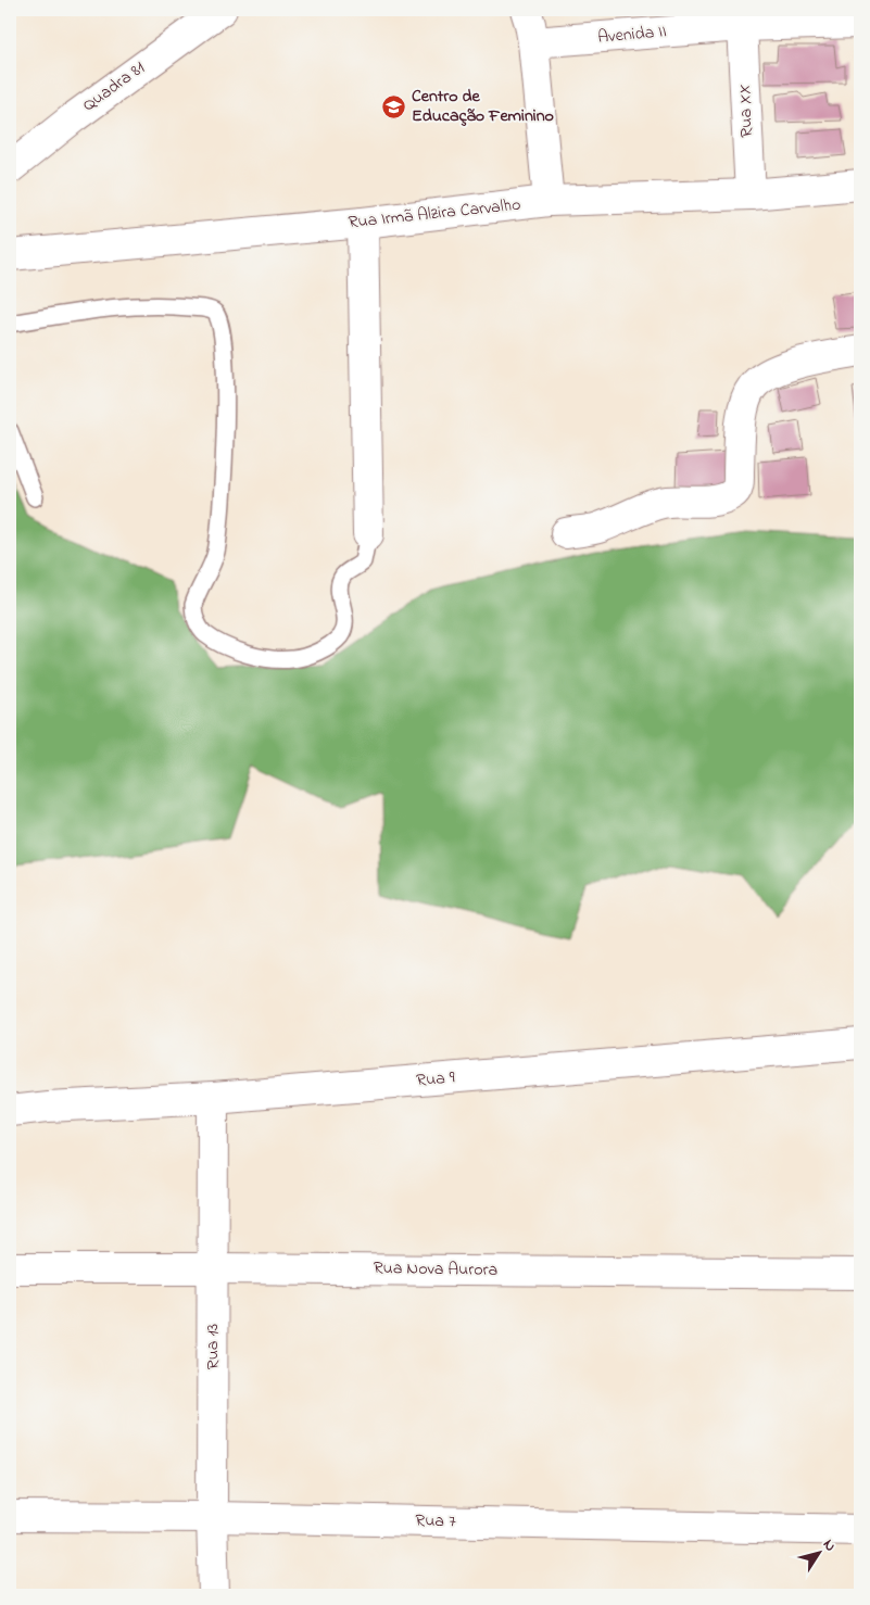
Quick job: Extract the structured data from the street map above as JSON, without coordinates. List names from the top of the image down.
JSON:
{
  "streets": {
    "street": [
      "Avenida II",
      "Quadra 81",
      "Rua XX",
      "Rua Irmã Alzira Carvalho",
      "Rua 9",
      "Rua Nova Aurora",
      "Rua 13",
      "Rua 7"
    ]
  },
  "crossings": [
    ["Avenida II", "Rua XX"],
    ["Rua XX", "Rua Irmã Alzira Carvalho"],
    ["Rua 9", "Rua 13"],
    ["Rua Nova Aurora", "Rua 13"],
    ["Rua 13", "Rua 7"]
  ],
  "places": {
    "school or university": ["Centro de Educação Feminino"]
  },
  "north": "top right"
}
